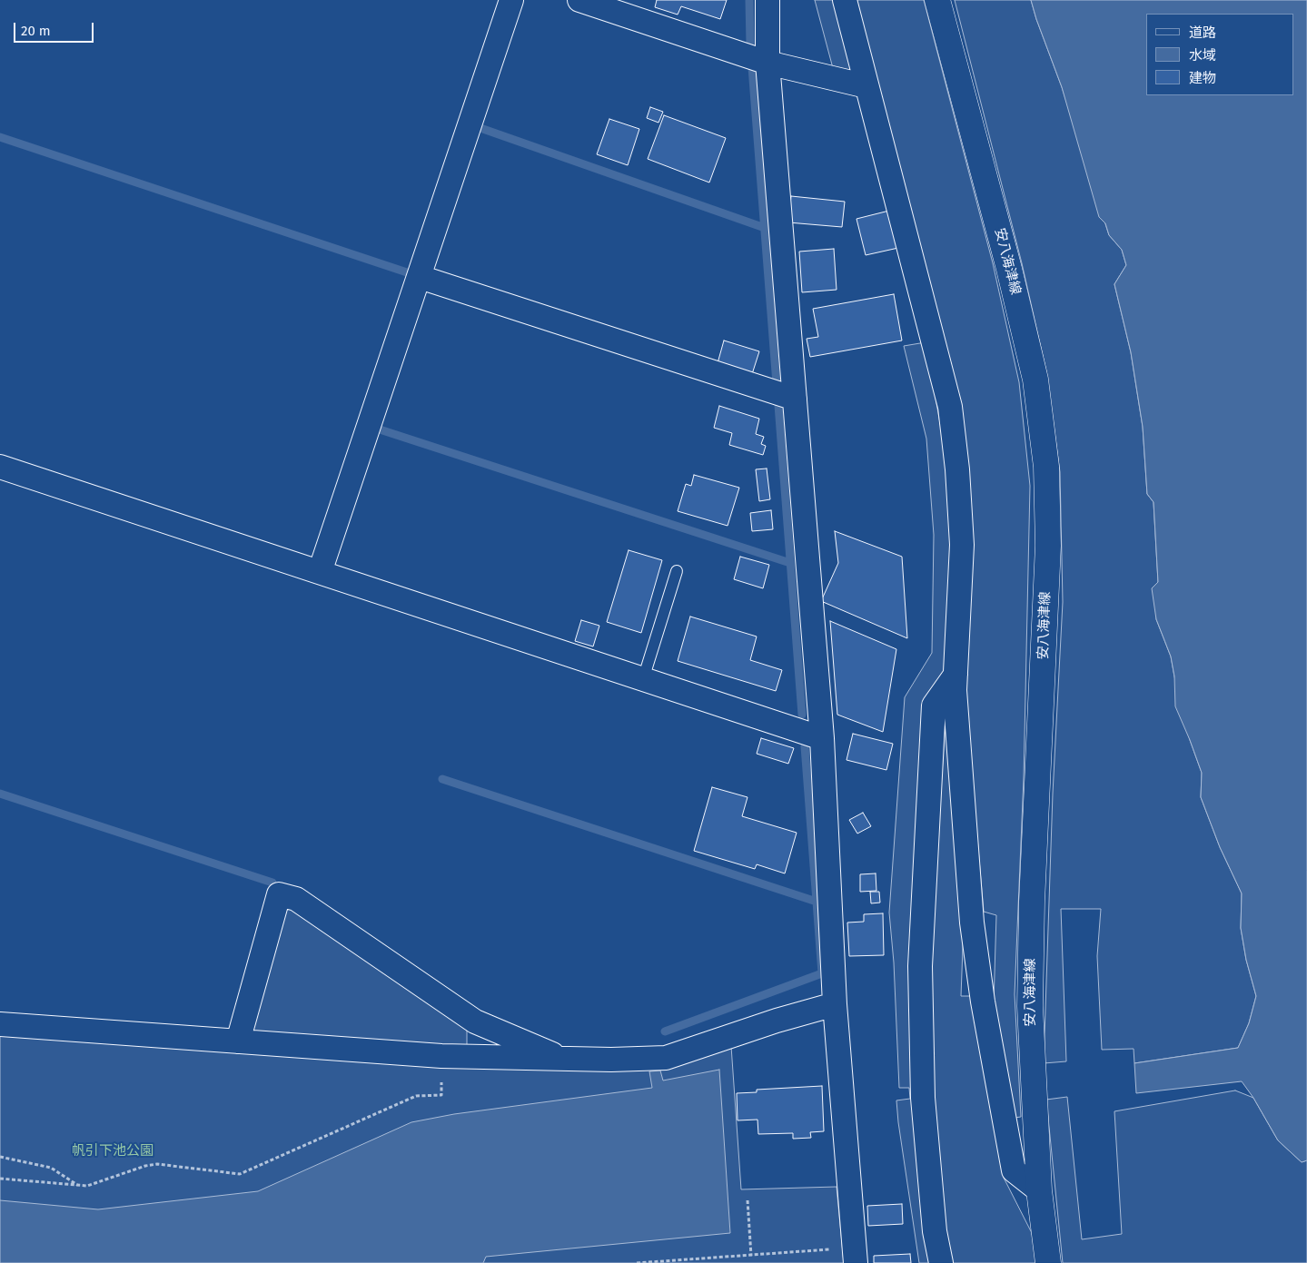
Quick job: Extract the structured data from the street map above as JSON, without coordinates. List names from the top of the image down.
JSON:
{
  "streets": {
    "main road": ["安八海津線"]
  },
  "parks": ["帆引下池公園"],
  "legend": ["道路", "水域", "建物"],
  "scale_bar": "20 m"
}
